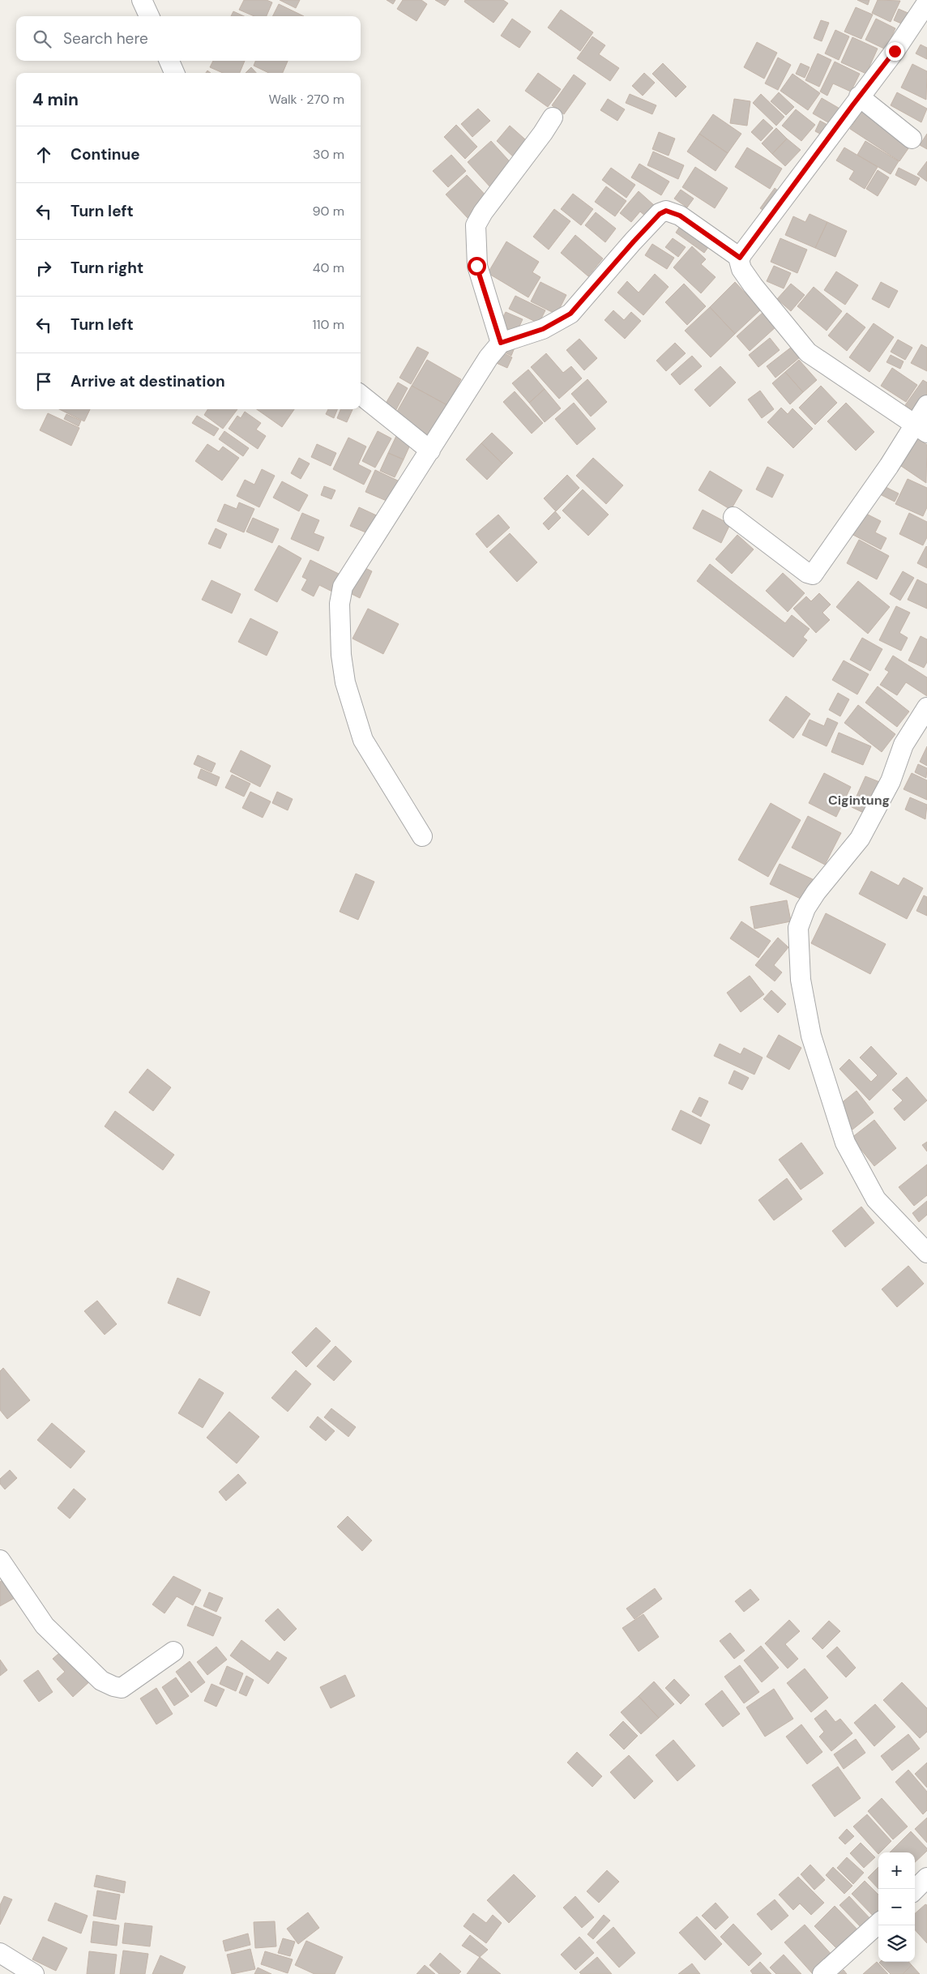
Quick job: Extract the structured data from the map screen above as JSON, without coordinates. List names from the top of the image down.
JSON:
{
  "districts": ["Cigintung"],
  "page": {
    "search": "Search here",
    "heading": ["4 min", "Walk · 270 m"],
    "list": [
      ["Continue", "30 m"],
      ["Turn left", "90 m"],
      ["Turn right", "40 m"],
      ["Turn left", "110 m"],
      "Arrive at destination"
    ],
    "map_buttons": ["+", "−"]
  }
}
